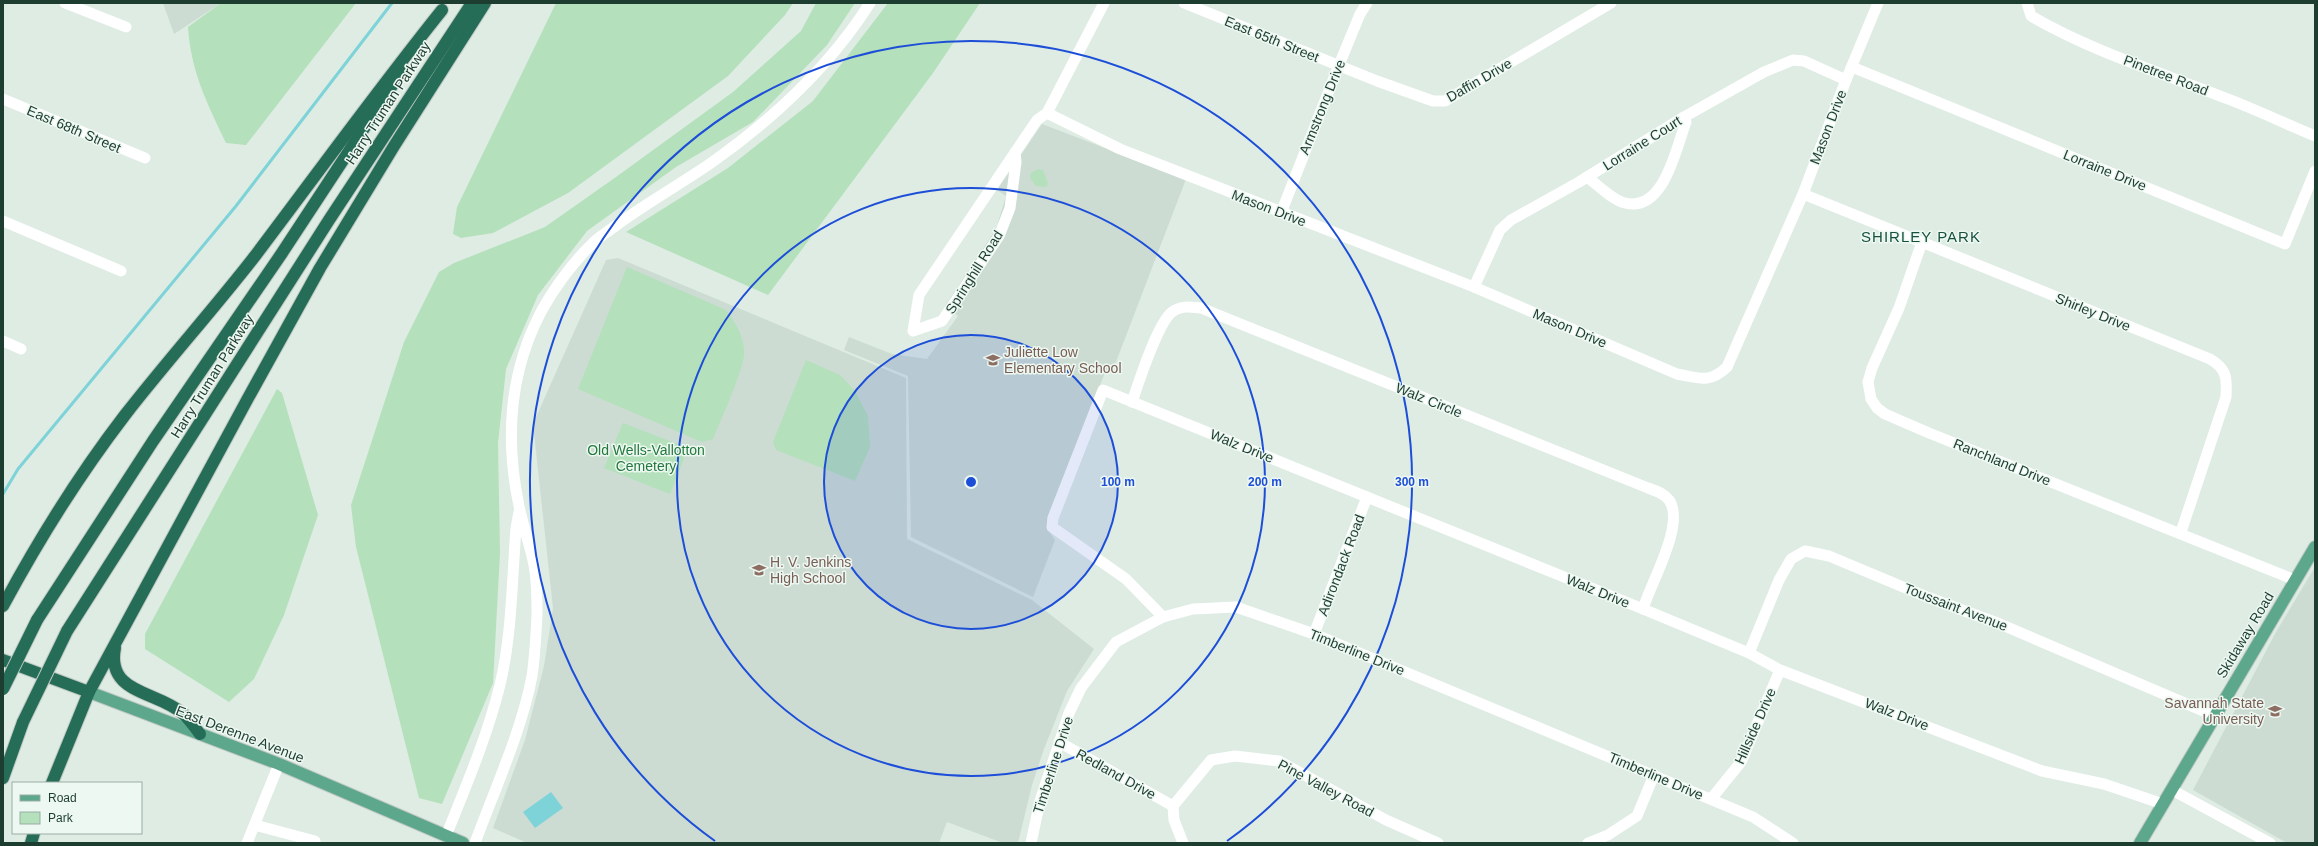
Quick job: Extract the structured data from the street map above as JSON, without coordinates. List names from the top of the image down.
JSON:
{
  "streets": {
    "highway": ["Harry Truman Parkway", "East Derenne Avenue"],
    "main road": ["Skidaway Road"],
    "street": [
      "East 65th Street",
      "Pinetree Road",
      "Daffin Drive",
      "Armstrong Drive",
      "Mason Drive",
      "East 68th Street",
      "Lorraine Court",
      "Lorraine Drive",
      "Springhill Road",
      "Shirley Drive",
      "Walz Circle",
      "Walz Drive",
      "Ranchland Drive",
      "Adirondack Road",
      "Toussaint Avenue",
      "Timberline Drive",
      "Hillside Drive",
      "Redland Drive",
      "Pine Valley Road"
    ]
  },
  "crossings": [
    ["East 65th Street", "Daffin Drive"],
    ["East 65th Street", "Armstrong Drive"],
    ["Daffin Drive", "Armstrong Drive"],
    ["Armstrong Drive", "Mason Drive"],
    ["Mason Drive", "Lorraine Court"],
    ["Mason Drive", "Lorraine Drive"],
    ["Mason Drive", "Springhill Road"],
    ["Mason Drive", "Shirley Drive"],
    ["Shirley Drive", "Ranchland Drive"],
    ["Walz Circle", "Walz Drive"],
    ["Walz Drive", "Adirondack Road"],
    ["Walz Drive", "Toussaint Avenue"],
    ["Walz Drive", "Skidaway Road"],
    ["Walz Drive", "Timberline Drive"],
    ["Walz Drive", "Hillside Drive"],
    ["Ranchland Drive", "Skidaway Road"],
    ["Adirondack Road", "Timberline Drive"],
    ["Toussaint Avenue", "Skidaway Road"],
    ["Timberline Drive", "Hillside Drive"],
    ["Timberline Drive", "Redland Drive"],
    ["Redland Drive", "Pine Valley Road"]
  ],
  "districts": ["SHIRLEY PARK"],
  "parks": ["Old Wells-Vallotton Cemetery"],
  "places": {
    "school or university": ["Juliette Low Elementary School", "H. V. Jenkins High School", "Savannah State University"]
  },
  "legend": ["Road", "Park"],
  "rings": ["100 m", "200 m", "300 m"]
}
